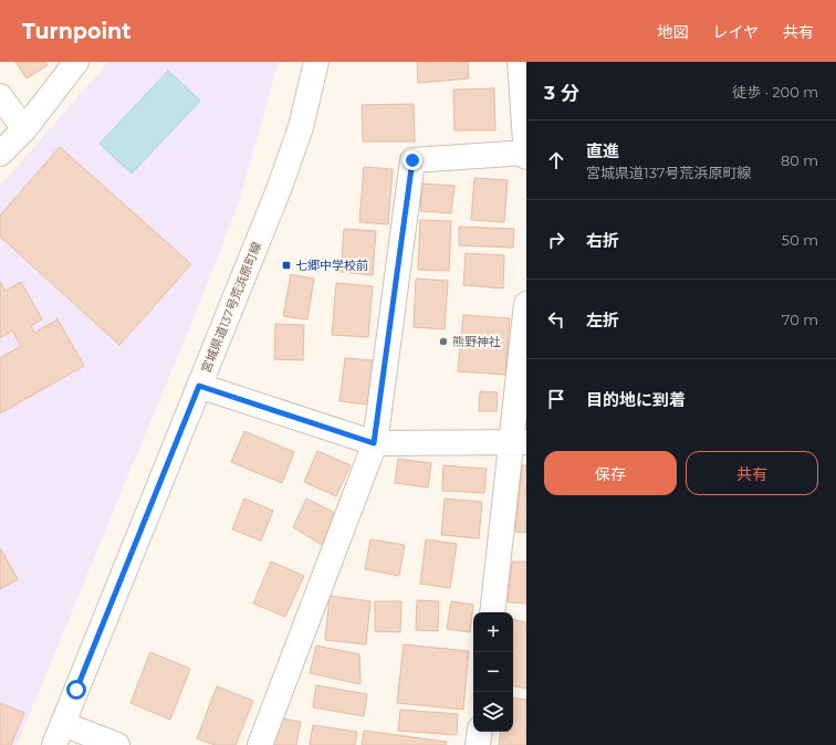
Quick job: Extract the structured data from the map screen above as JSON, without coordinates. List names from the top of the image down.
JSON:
{
  "streets": {
    "street": ["宮城県道137号荒浜原町線"]
  },
  "places": {
    "transit": ["七郷中学校前"],
    "other": ["熊野神社"]
  },
  "page": {
    "header": "Turnpoint",
    "nav": ["地図", "レイヤ", "共有"],
    "heading": ["3 分", "徒歩 · 200 m"],
    "list": [
      ["直進", "宮城県道137号荒浜原町線", "80 m"],
      ["右折", "50 m"],
      ["左折", "70 m"],
      "目的地に到着"
    ],
    "buttons": ["保存", "共有"],
    "map_buttons": ["+", "−"]
  }
}
